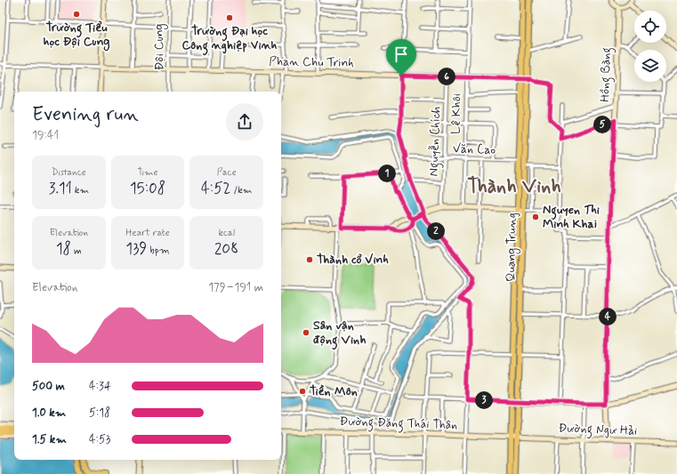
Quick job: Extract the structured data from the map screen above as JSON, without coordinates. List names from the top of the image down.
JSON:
{
  "streets": {
    "main road": ["Quang Trung"],
    "street": [
      "Đội Cung",
      "Phan Chu Trinh",
      "Hồng Bàng",
      "Lê Khôi",
      "Nguyễn Chích",
      "Văn Cao",
      "Đường Đặng Thái Thân",
      "Đường Ngư Hải"
    ]
  },
  "crossings": [
    ["Đội Cung", "Phan Chu Trinh"],
    ["Phan Chu Trinh", "Lê Khôi"],
    ["Phan Chu Trinh", "Nguyễn Chích"],
    ["Phan Chu Trinh", "Quang Trung"],
    ["Hồng Bàng", "Đường Ngư Hải"],
    ["Lê Khôi", "Văn Cao"],
    ["Nguyễn Chích", "Văn Cao"],
    ["Văn Cao", "Quang Trung"],
    ["Quang Trung", "Đường Đặng Thái Thân"],
    ["Quang Trung", "Đường Ngư Hải"],
    ["Đường Đặng Thái Thân", "Đường Ngư Hải"]
  ],
  "districts": ["Thành Vinh"],
  "places": [
    "Trường Tiểu học Đội Cung",
    "Trường Đại học Công nghiệp Vinh",
    "Nguyen Thi Minh Khai",
    "Thành cổ Vinh",
    "Sân vận động Vinh",
    "Tiền Môn"
  ],
  "page": {
    "pins": [
      "6",
      "5",
      "1",
      "2",
      "4",
      "3"
    ],
    "heading": ["Evening run", "19:41"],
    "stats": [
      ["Distance", "3.11 km"],
      ["Time", "15:08"],
      ["Pace", "4:52 /km"],
      ["Elevation", "18 m"],
      ["Heart rate", "139 bpm"],
      ["kcal", "208"]
    ],
    "chart": ["Elevation", "179–191 m"],
    "list": [
      {
        "name": "500 m",
        "note": "4:34"
      },
      {
        "name": "1.0 km",
        "note": "5:18"
      },
      {
        "name": "1.5 km",
        "note": "4:53"
      }
    ]
  }
}
